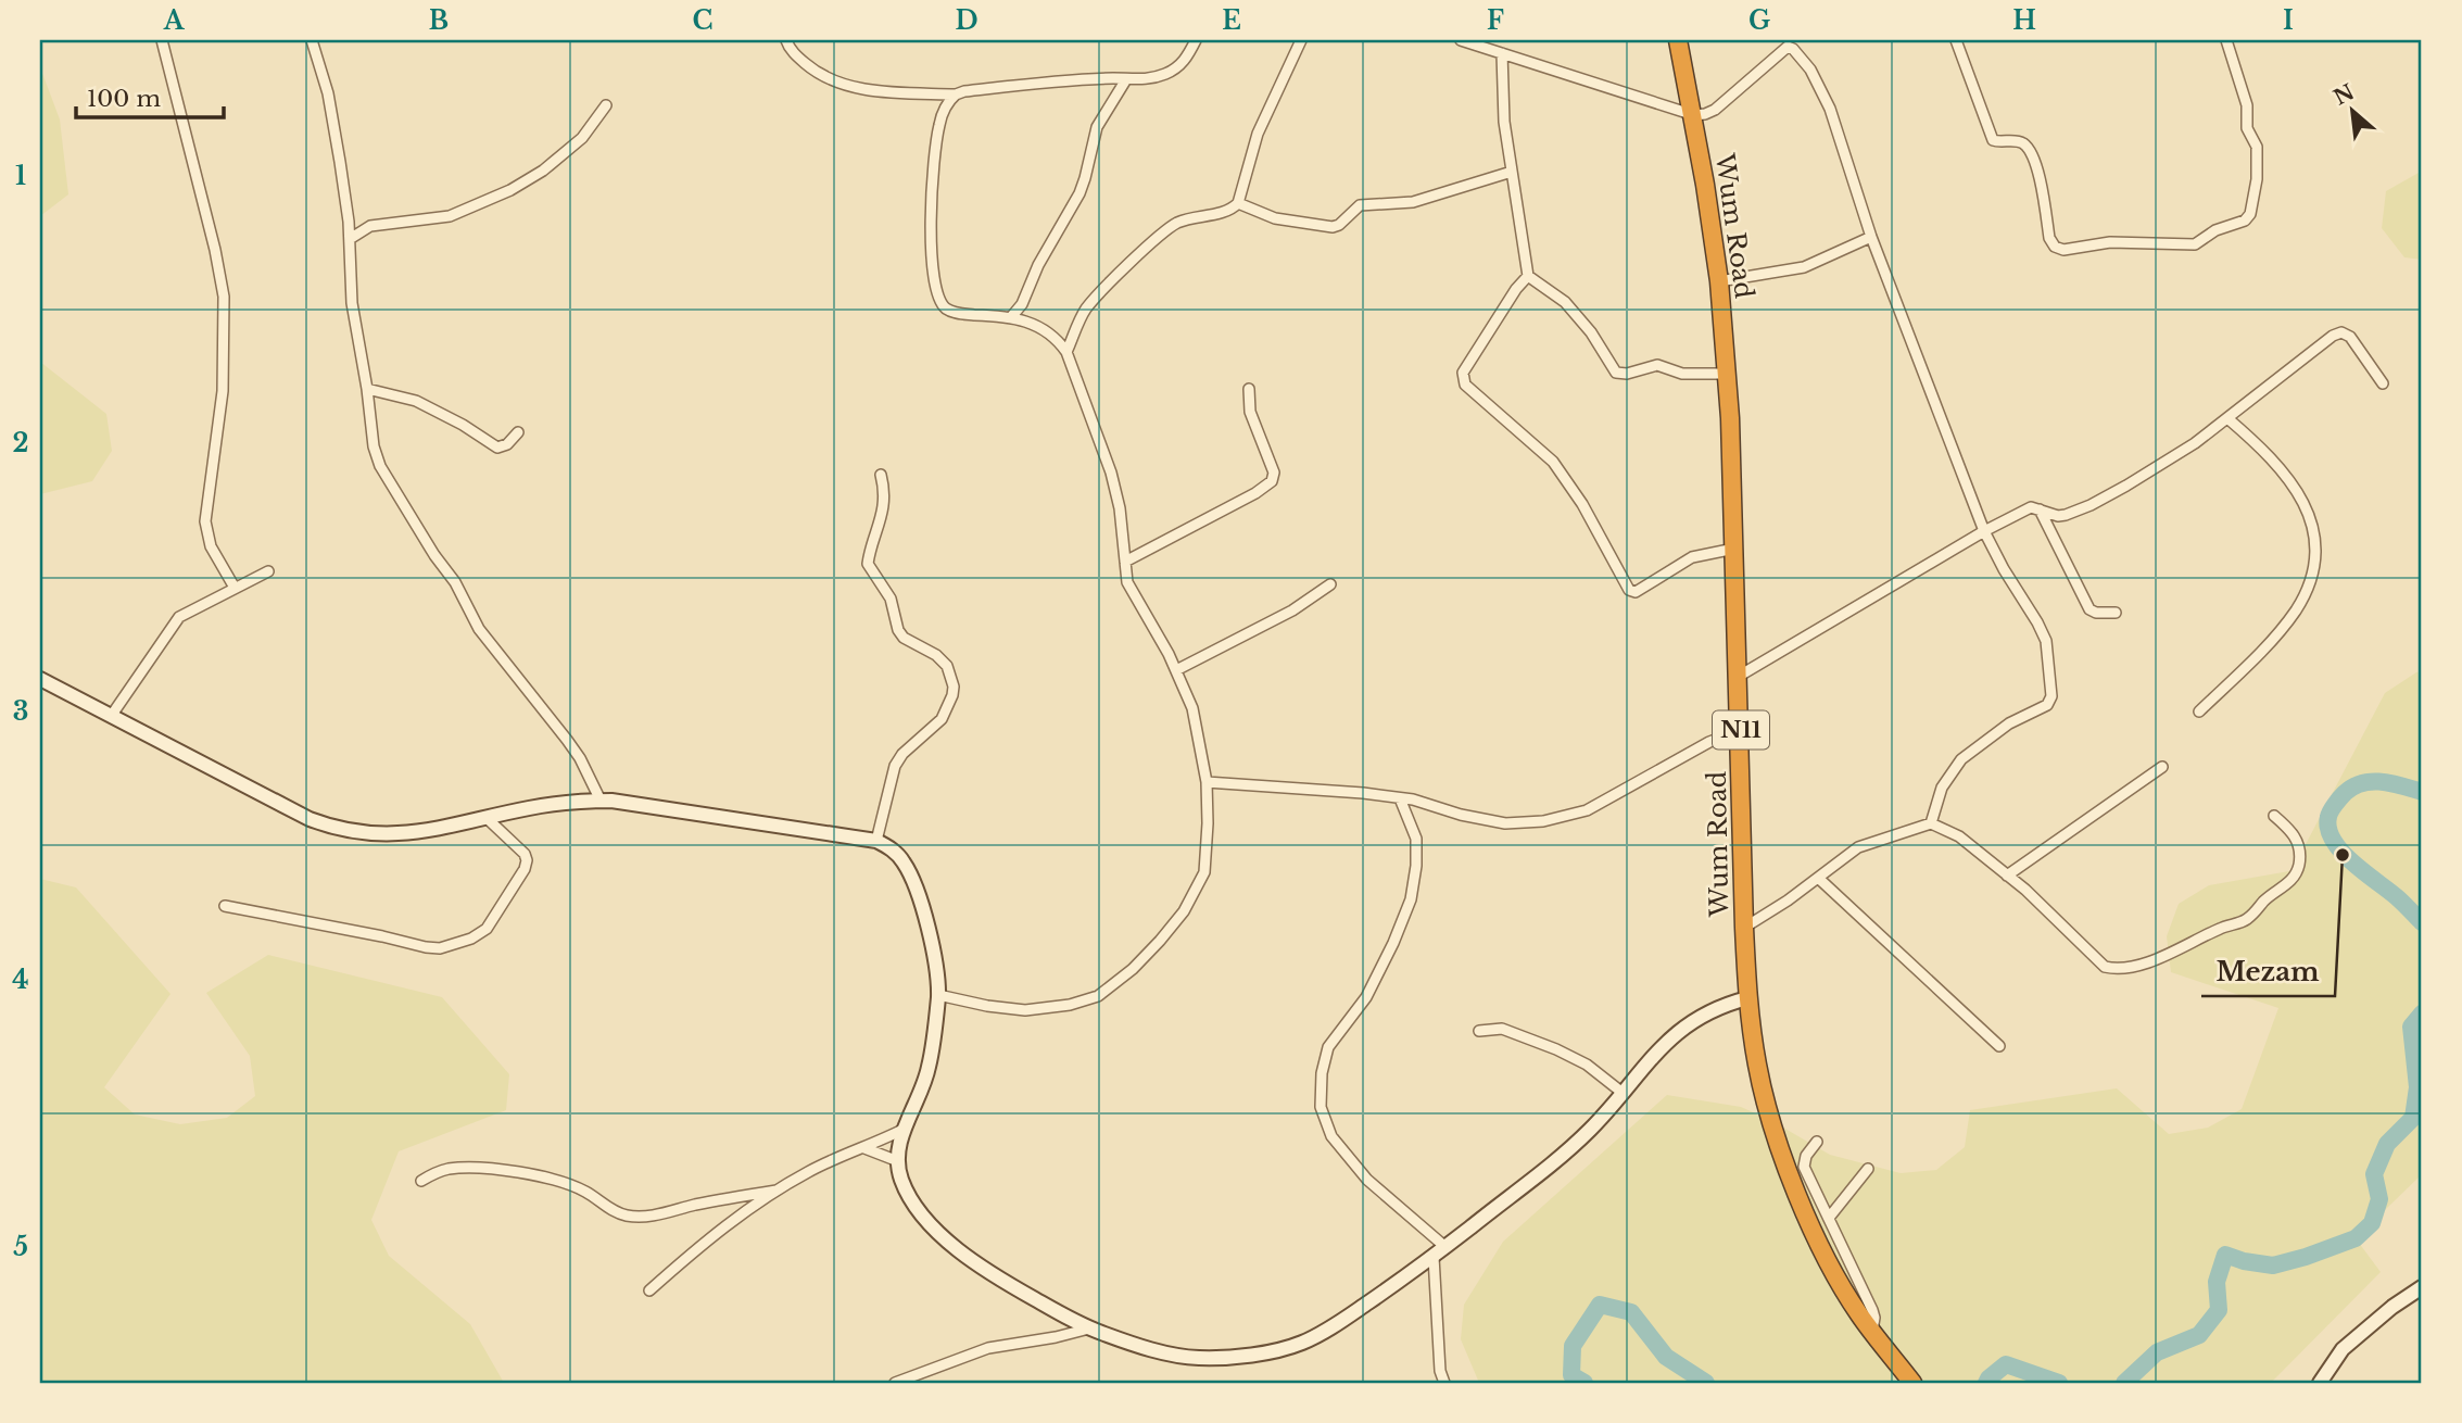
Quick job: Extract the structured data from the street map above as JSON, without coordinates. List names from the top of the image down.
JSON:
{
  "streets": {
    "highway": ["Wum Road", "N11"]
  },
  "places": ["Mezam"],
  "scale_bar": "100 m",
  "north": "top left",
  "grid": {
    "columns": [
      "A",
      "B",
      "C",
      "D",
      "E",
      "F",
      "G",
      "H",
      "I"
    ],
    "rows": [
      "1",
      "2",
      "3",
      "4",
      "5"
    ]
  }
}
